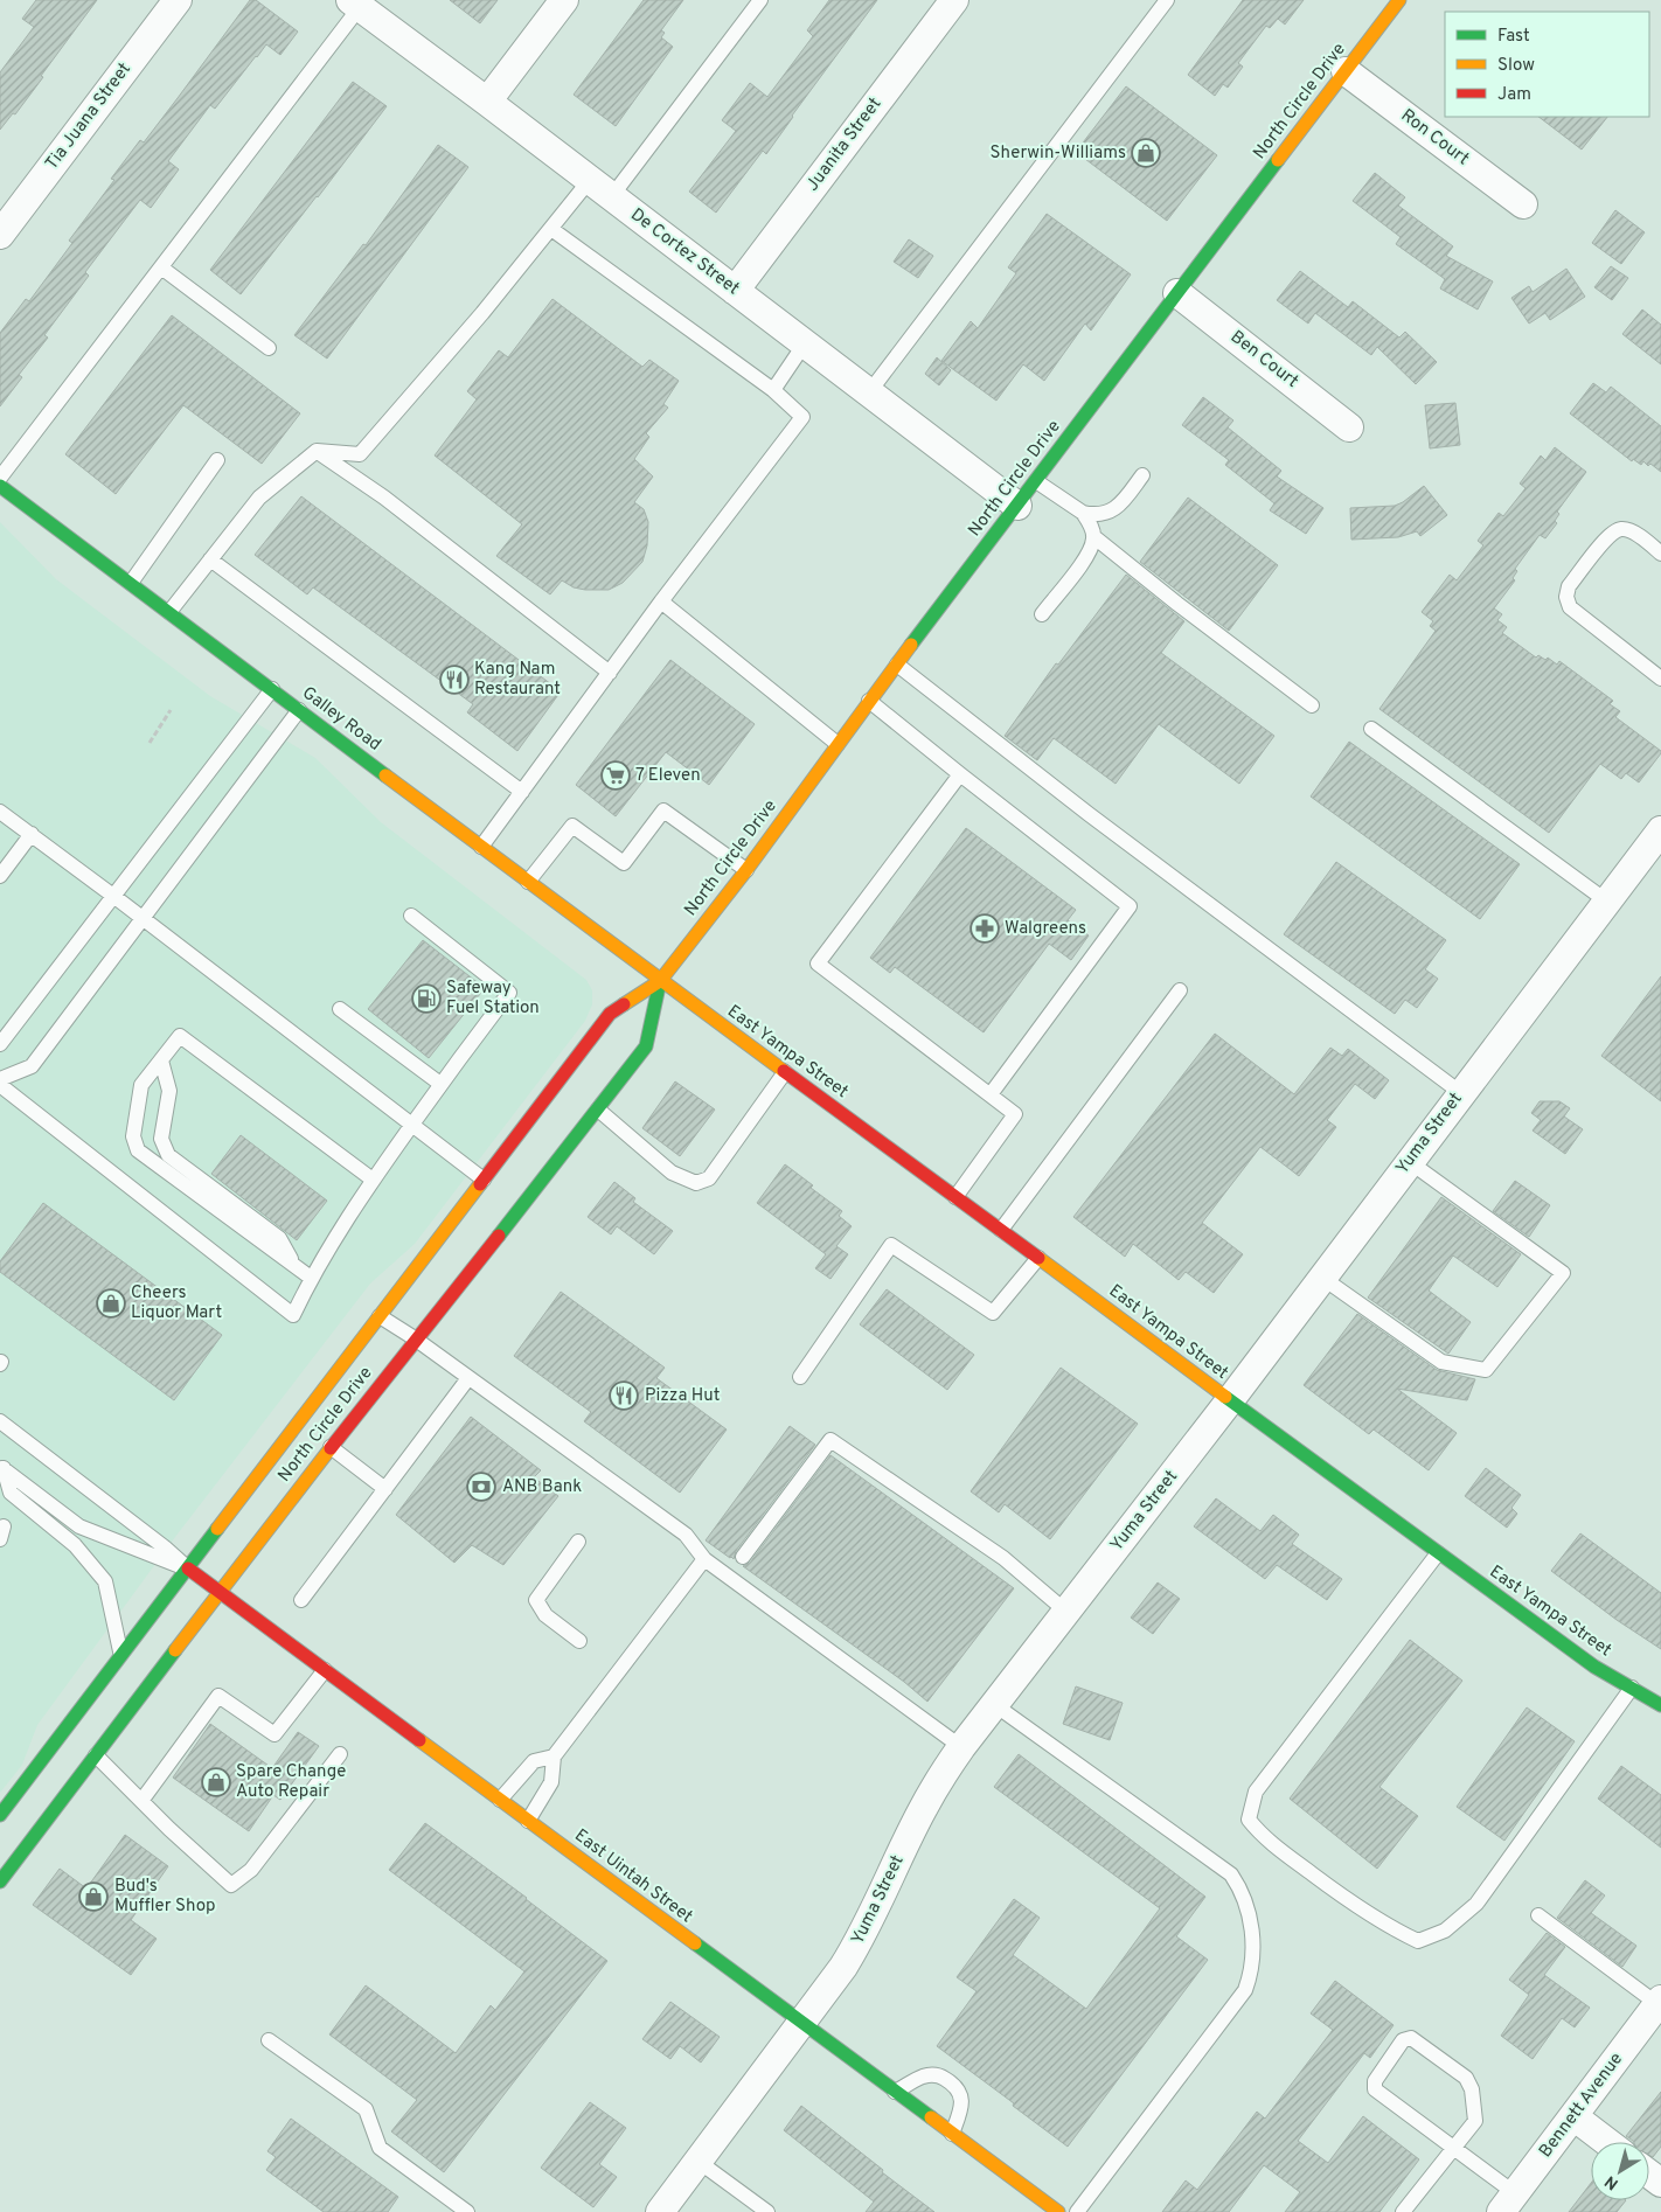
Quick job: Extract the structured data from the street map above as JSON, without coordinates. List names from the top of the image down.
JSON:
{
  "streets": {
    "main road": [
      "North Circle Drive",
      "Galley Road",
      "East Yampa Street",
      "East Uintah Street"
    ],
    "street": [
      "Tia Juana Street",
      "Ron Court",
      "Juanita Street",
      "De Cortez Street",
      "Ben Court",
      "Yuma Street",
      "Bennett Avenue"
    ]
  },
  "crossings": [
    ["North Circle Drive", "Ron Court"],
    ["North Circle Drive", "De Cortez Street"],
    ["North Circle Drive", "Ben Court"],
    ["North Circle Drive", "Galley Road"],
    ["North Circle Drive", "East Yampa Street"],
    ["North Circle Drive", "East Uintah Street"],
    ["Juanita Street", "De Cortez Street"],
    ["Galley Road", "East Yampa Street"],
    ["East Yampa Street", "Yuma Street"],
    ["Yuma Street", "East Uintah Street"]
  ],
  "places": {
    "shop": [
      "Sherwin-Williams",
      "Cheers Liquor Mart",
      "Spare Change Auto Repair",
      "Bud's Muffler Shop"
    ],
    "restaurant": ["Kang Nam Restaurant", "Pizza Hut"],
    "supermarket": ["7 Eleven"],
    "pharmacy": ["Walgreens"],
    "fuel station": ["Safeway Fuel Station"],
    "bank": ["ANB Bank"]
  },
  "legend": ["Fast", "Slow", "Jam"],
  "north": "bottom left"
}
